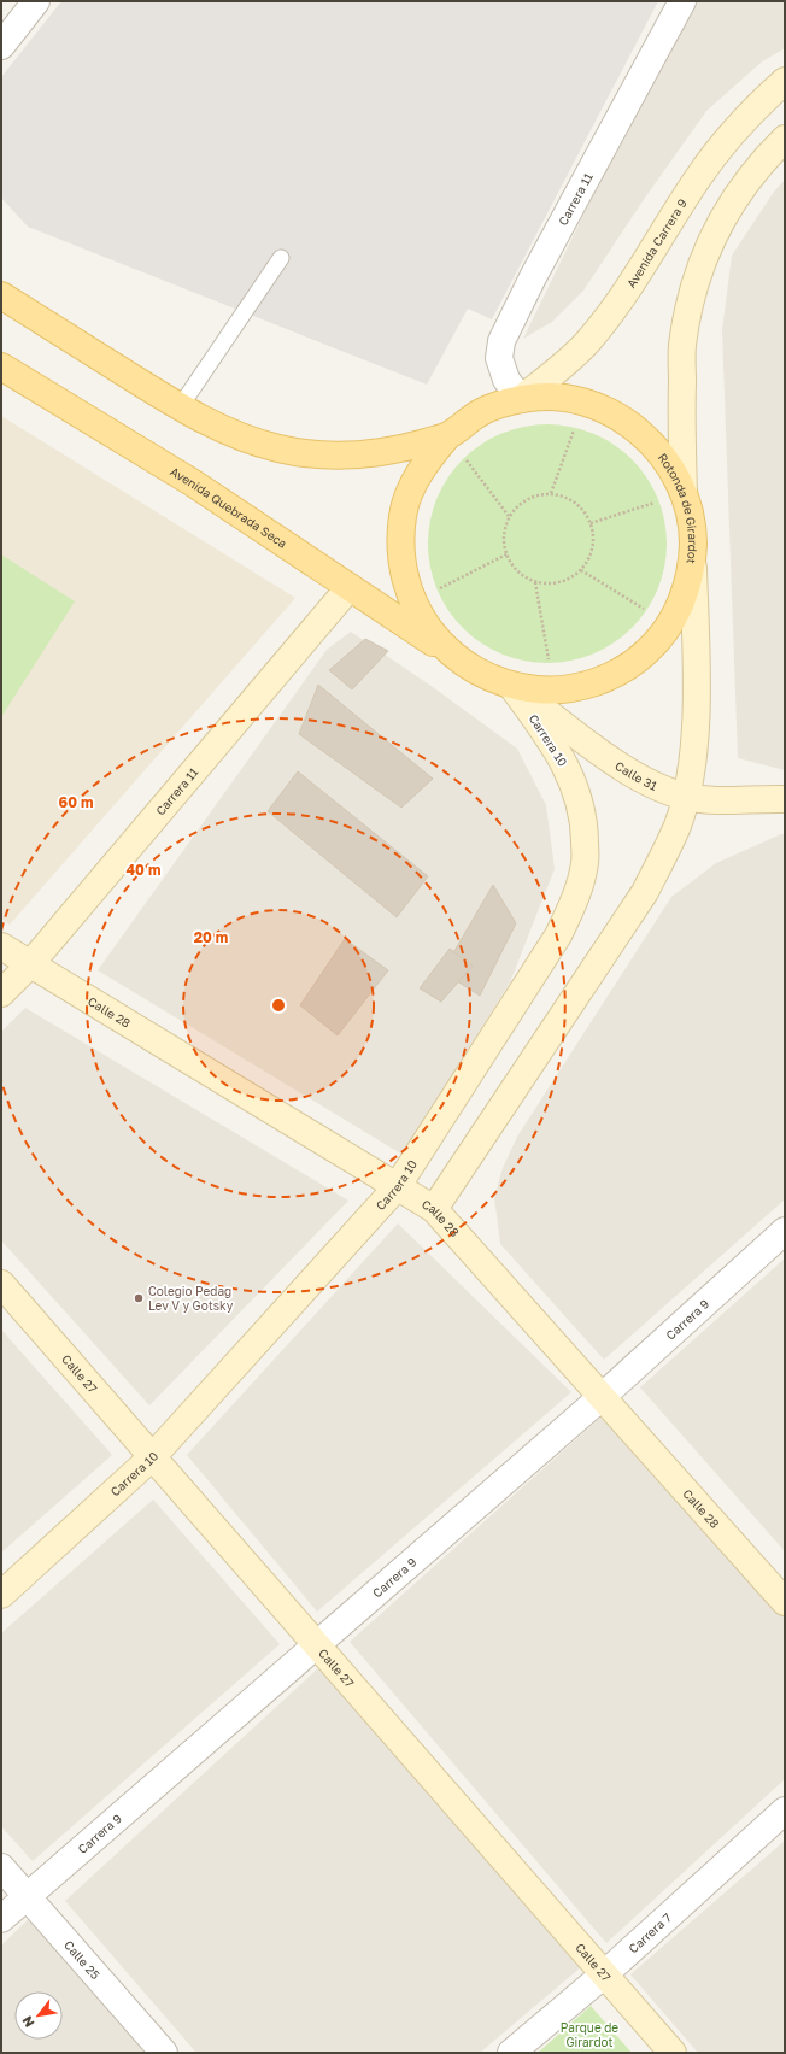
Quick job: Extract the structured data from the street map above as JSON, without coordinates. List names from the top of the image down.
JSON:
{
  "streets": {
    "main road": ["Avenida Quebrada Seca", "Rotonda de Girardot"],
    "street": [
      "Carrera 11",
      "Avenida Carrera 9",
      "Carrera 10",
      "Calle 31",
      "Calle 28",
      "Carrera 9",
      "Calle 27",
      "Carrera 7",
      "Calle 25"
    ]
  },
  "crossings": [
    ["Carrera 11", "Avenida Carrera 9"],
    ["Carrera 11", "Avenida Quebrada Seca"],
    ["Carrera 11", "Rotonda de Girardot"],
    ["Carrera 11", "Calle 28"],
    ["Avenida Carrera 9", "Rotonda de Girardot"],
    ["Avenida Quebrada Seca", "Rotonda de Girardot"],
    ["Rotonda de Girardot", "Carrera 10"],
    ["Rotonda de Girardot", "Calle 31"],
    ["Carrera 10", "Calle 31"],
    ["Carrera 10", "Calle 28"],
    ["Carrera 10", "Calle 27"],
    ["Calle 28", "Carrera 9"],
    ["Carrera 9", "Calle 27"],
    ["Carrera 9", "Calle 25"],
    ["Calle 27", "Carrera 7"]
  ],
  "parks": ["Parque de Girardot"],
  "places": ["Colegio Pedag Lev V y Gotsky"],
  "north": "bottom left",
  "rings": ["60 m", "40 m", "20 m"]
}
